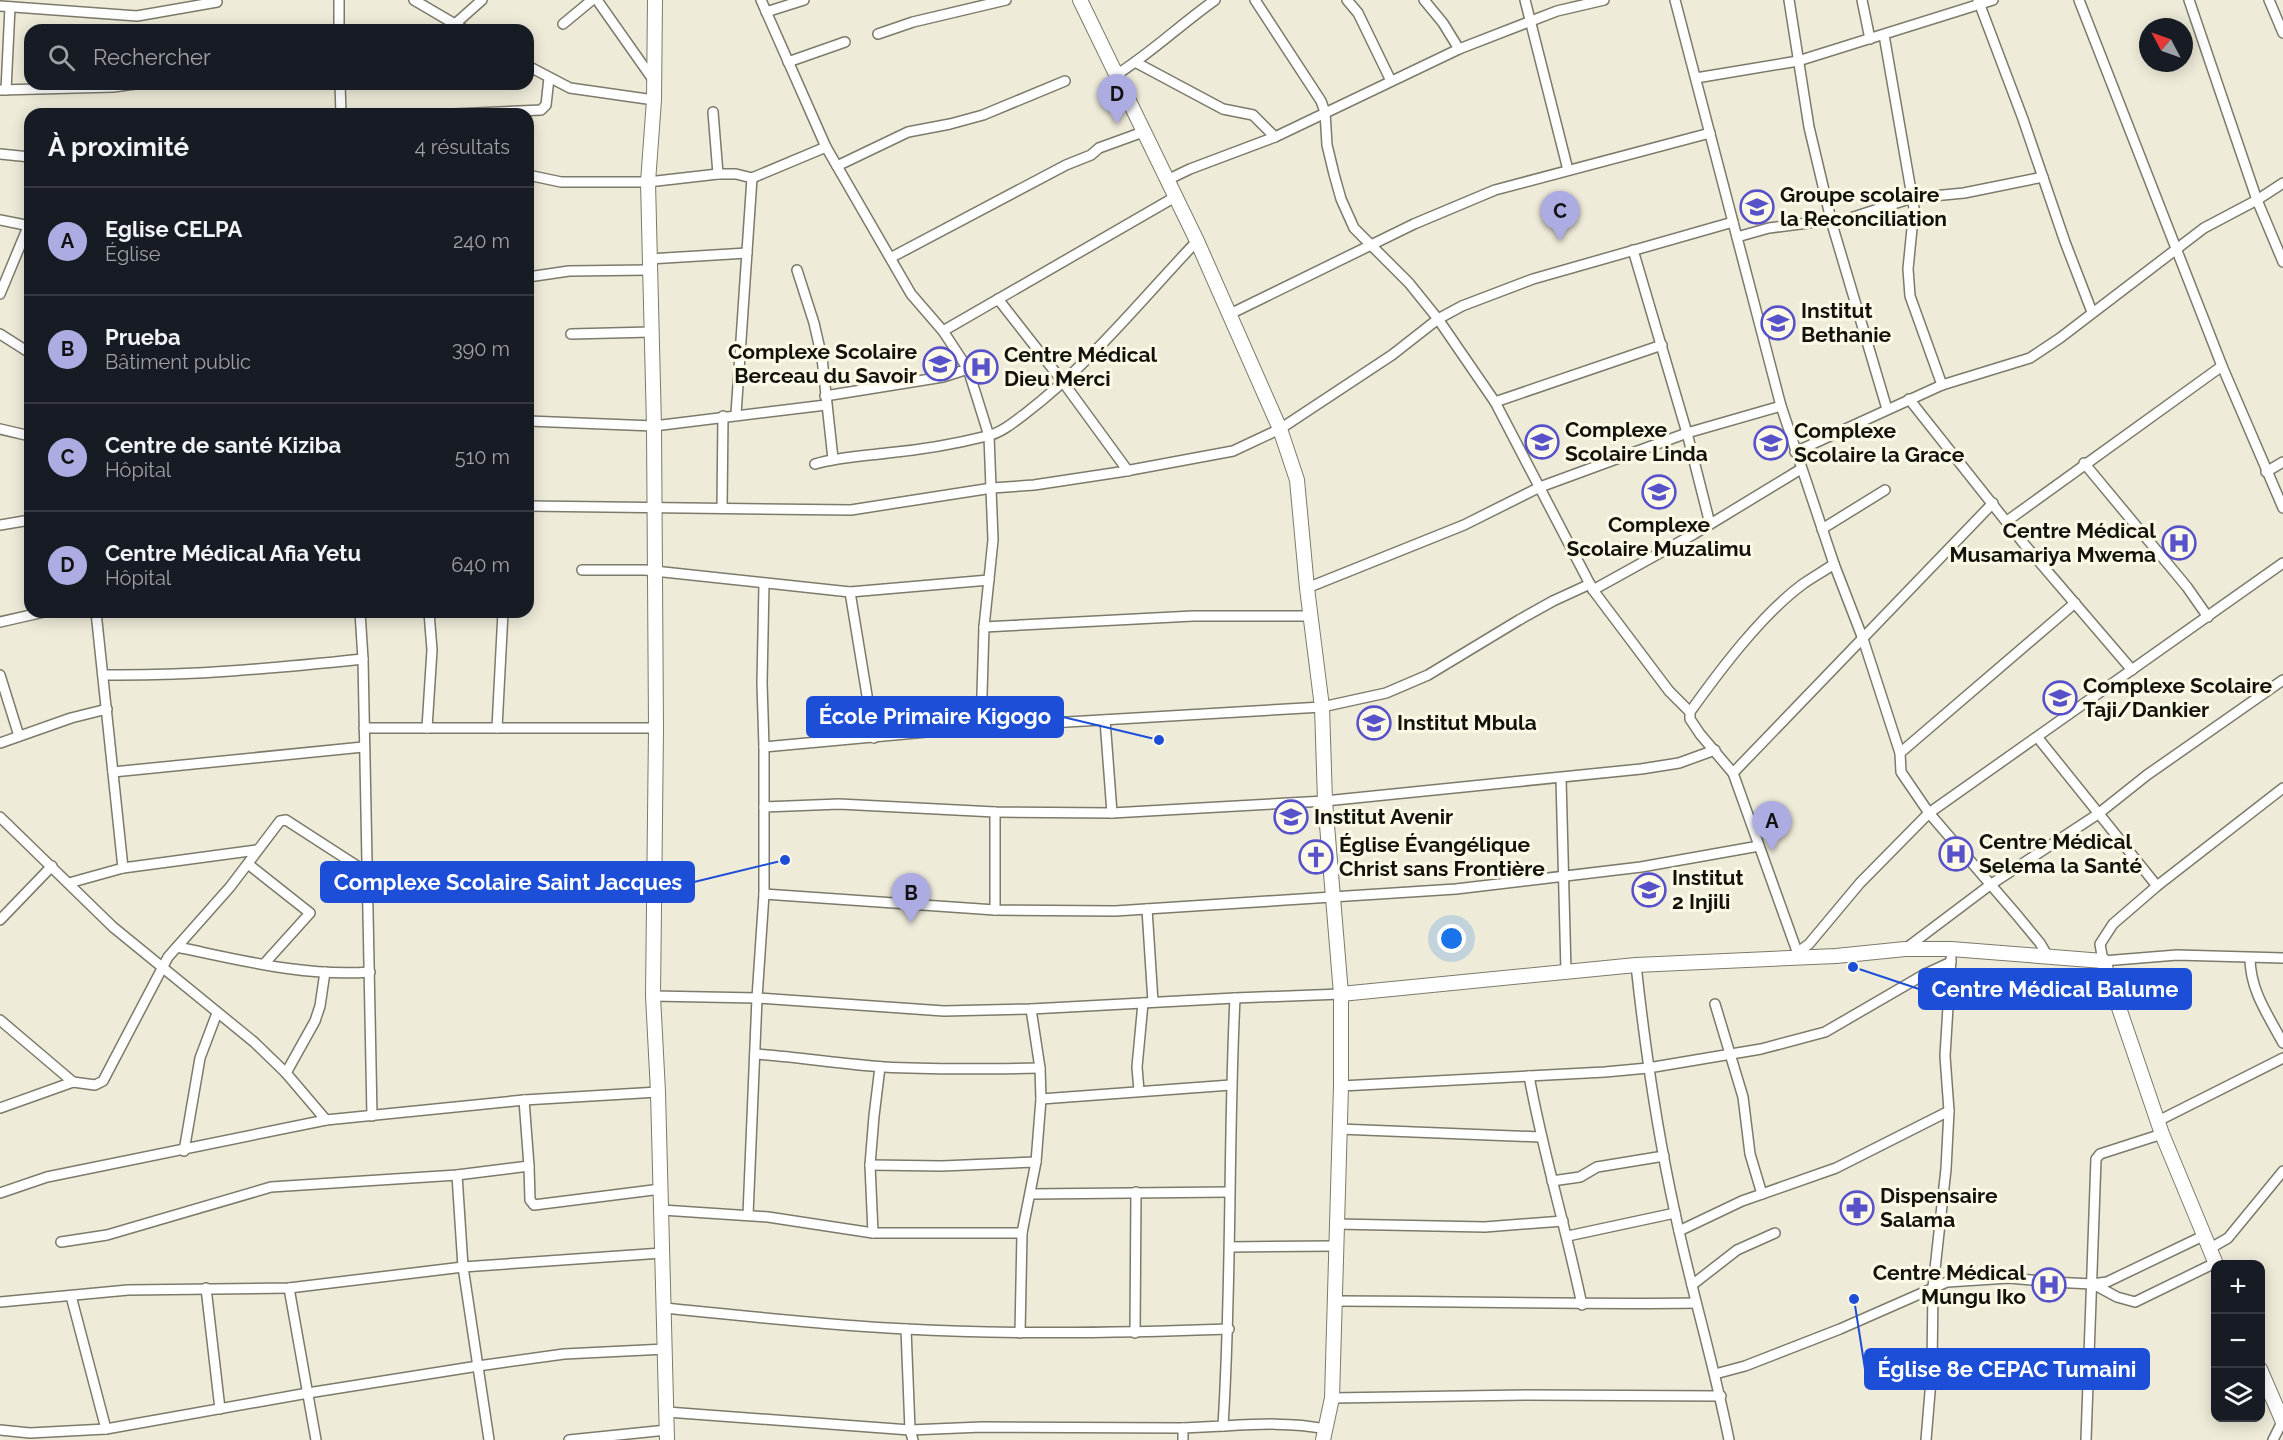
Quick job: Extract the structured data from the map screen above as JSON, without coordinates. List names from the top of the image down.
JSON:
{
  "places": {
    "school or university": [
      "Groupe scolaire la Reconciliation",
      "Institut Bethanie",
      "Complexe Scolaire Berceau du Savoir",
      "Complexe Scolaire Linda",
      "Complexe Scolaire la Grace",
      "Complexe Scolaire Muzalimu",
      "Complexe Scolaire Taji/Dankier",
      "Institut Mbula",
      "Institut Avenir",
      "Institut 2 Injili"
    ],
    "hospital": [
      "Centre Médical Dieu Merci",
      "Centre Médical Musamariya Mwema",
      "Centre Médical Selema la Santé",
      "Centre Médical Mungu Iko"
    ],
    "other": [
      "École Primaire Kigogo",
      "Complexe Scolaire Saint Jacques",
      "Centre Médical Balume",
      "Église 8e CEPAC Tumaini"
    ],
    "church": ["Église Évangélique Christ sans Frontière"],
    "pharmacy": ["Dispensaire Salama"]
  },
  "north": "top left",
  "page": {
    "search": "Rechercher",
    "pins": [
      "D",
      "C",
      "A",
      "B"
    ],
    "heading": ["À proximité", "4 résultats"],
    "list": [
      {
        "mark": "A",
        "name": "Eglise CELPA",
        "note": "Église",
        "value": "240 m"
      },
      {
        "mark": "B",
        "name": "Prueba",
        "note": "Bâtiment public",
        "value": "390 m"
      },
      {
        "mark": "C",
        "name": "Centre de santé Kiziba",
        "note": "Hôpital",
        "value": "510 m"
      },
      {
        "mark": "D",
        "name": "Centre Médical Afia Yetu",
        "note": "Hôpital",
        "value": "640 m"
      }
    ],
    "map_buttons": ["+", "−"]
  }
}
